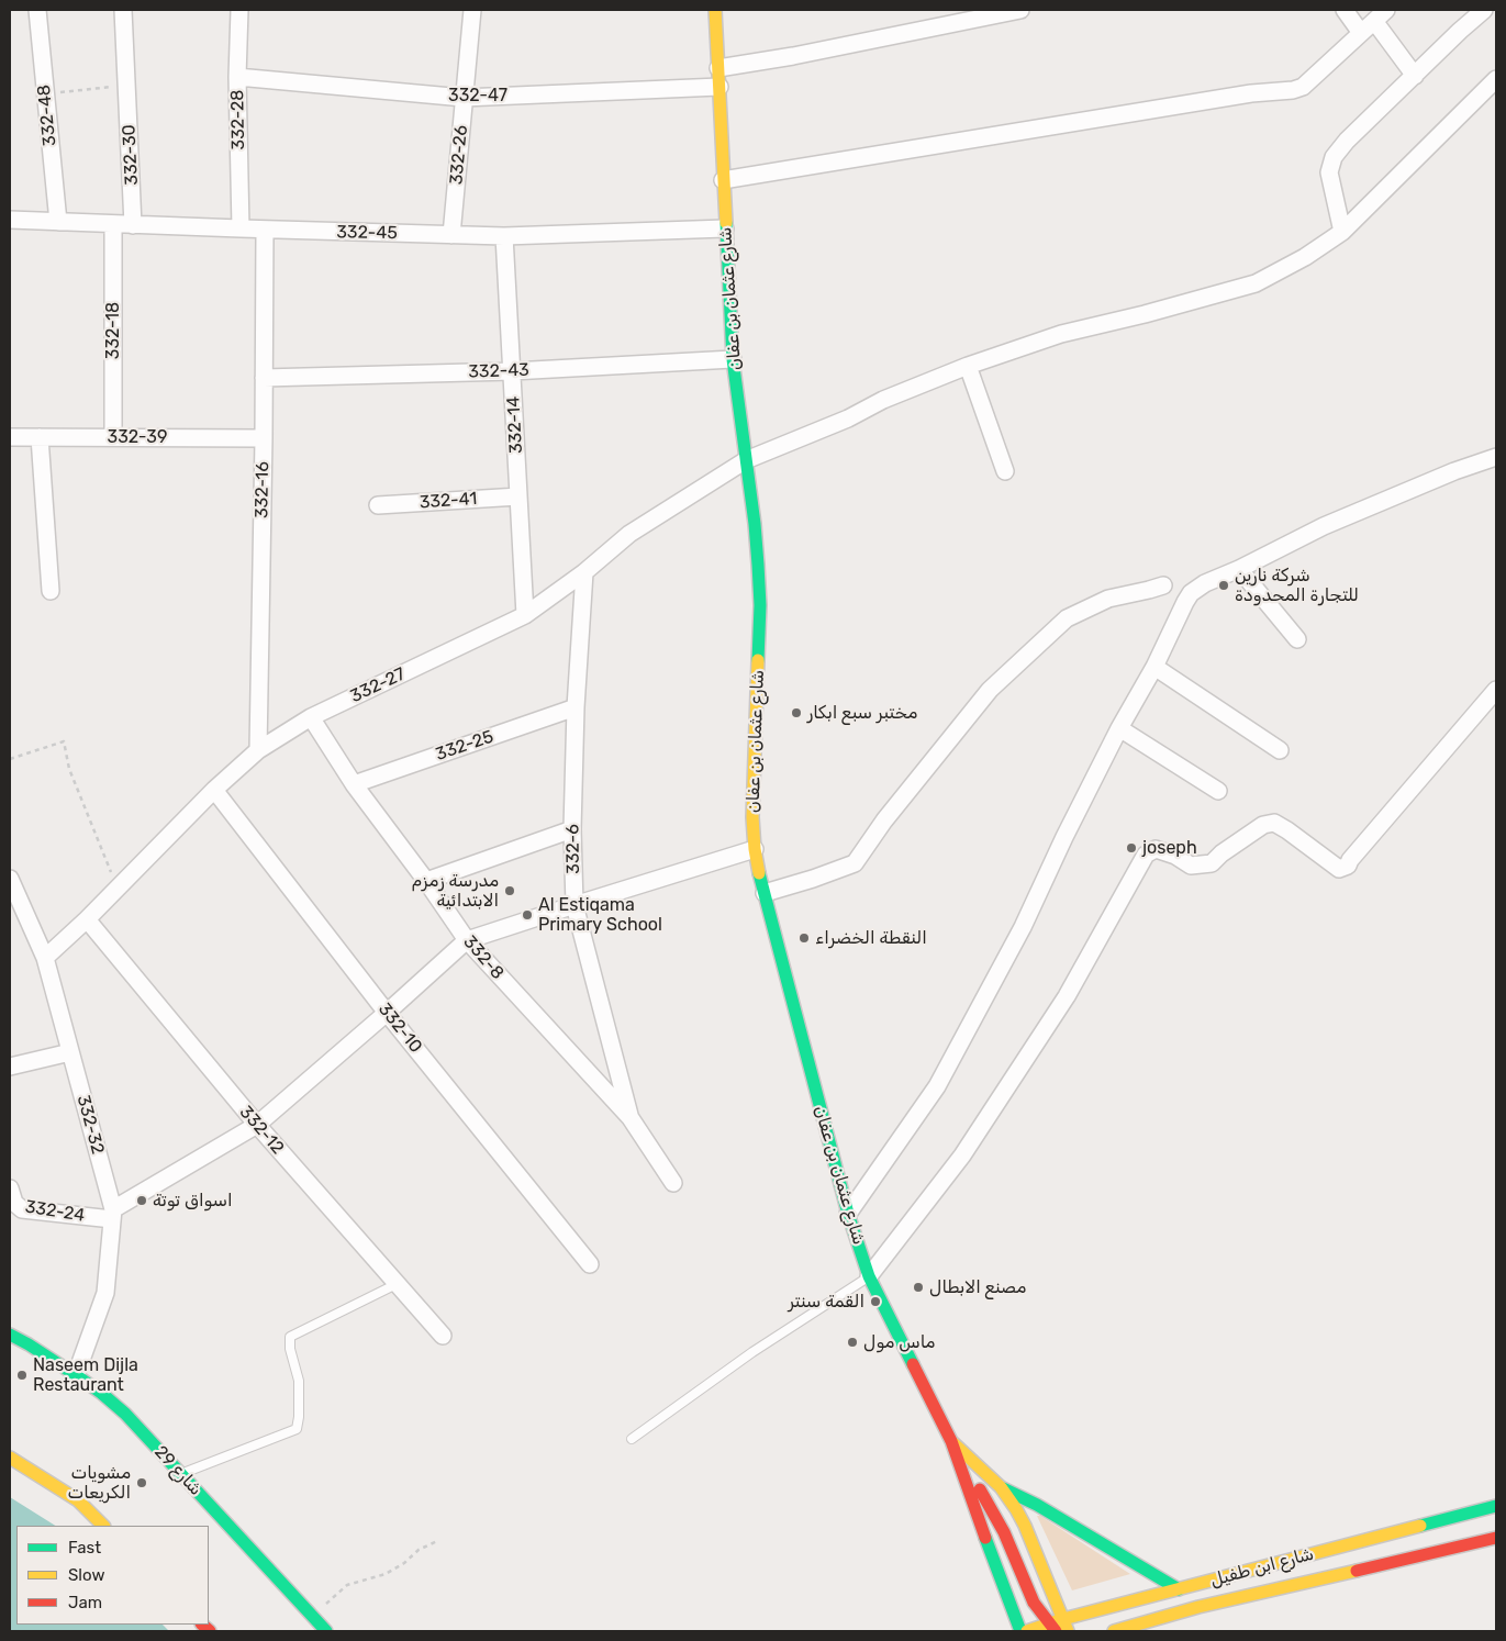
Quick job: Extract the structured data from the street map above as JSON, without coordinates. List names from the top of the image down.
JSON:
{
  "streets": {
    "street": [
      "332-47",
      "332-48",
      "332-28",
      "332-30",
      "332-26",
      "332-45",
      "شارع عثمان بن عفان",
      "332-18",
      "332-43",
      "332-14",
      "332-39",
      "332-16",
      "332-41",
      "332-27",
      "332-25",
      "332-6",
      "332-8",
      "332-10",
      "332-32",
      "332-12",
      "332-24",
      "شارع 29",
      "شارع ابن طفيل"
    ]
  },
  "crossings": [
    ["332-47", "332-28"],
    ["332-47", "332-26"],
    ["332-47", "شارع عثمان بن عفان"],
    ["332-48", "332-45"],
    ["332-28", "332-45"],
    ["332-30", "332-45"],
    ["332-26", "332-45"],
    ["332-45", "شارع عثمان بن عفان"],
    ["332-45", "332-18"],
    ["332-45", "332-14"],
    ["332-45", "332-16"],
    ["شارع عثمان بن عفان", "332-43"],
    ["شارع عثمان بن عفان", "332-27"],
    ["شارع عثمان بن عفان", "شارع ابن طفيل"],
    ["332-18", "332-39"],
    ["332-43", "332-14"],
    ["332-43", "332-16"],
    ["332-14", "332-41"],
    ["332-14", "332-27"],
    ["332-39", "332-16"],
    ["332-16", "332-27"],
    ["332-27", "332-6"],
    ["332-27", "332-8"],
    ["332-27", "332-10"],
    ["332-27", "332-32"],
    ["332-27", "332-12"],
    ["332-25", "332-6"],
    ["332-25", "332-8"],
    ["332-6", "332-8"],
    ["332-32", "332-24"],
    ["332-32", "شارع 29"]
  ],
  "places": [
    "شركة نارين للتجارة المحدودة",
    "مختبر سبع ابكار",
    "joseph",
    "مدرسة زمزم الابتدائية",
    "Al Estiqama Primary School",
    "النقطة الخضراء",
    "اسواق توتة",
    "مصنع الابطال",
    "القمة سنتر",
    "ماس مول",
    "Naseem Dijla Restaurant",
    "مشويات الكريعات"
  ],
  "legend": ["Fast", "Slow", "Jam"]
}
